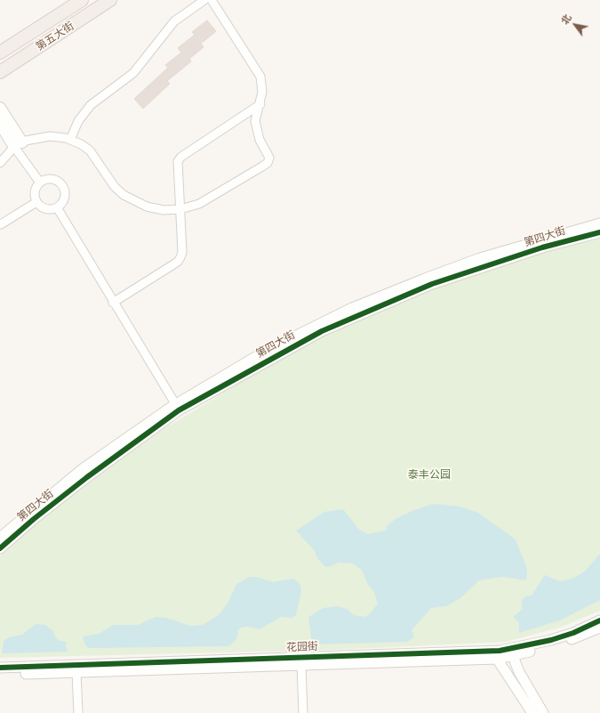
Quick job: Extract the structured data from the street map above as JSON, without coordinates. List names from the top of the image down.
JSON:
{
  "streets": {
    "main road": ["第五大街"],
    "street": ["第四大街", "花园街"]
  },
  "parks": ["泰丰公园"],
  "north": "top left"
}
